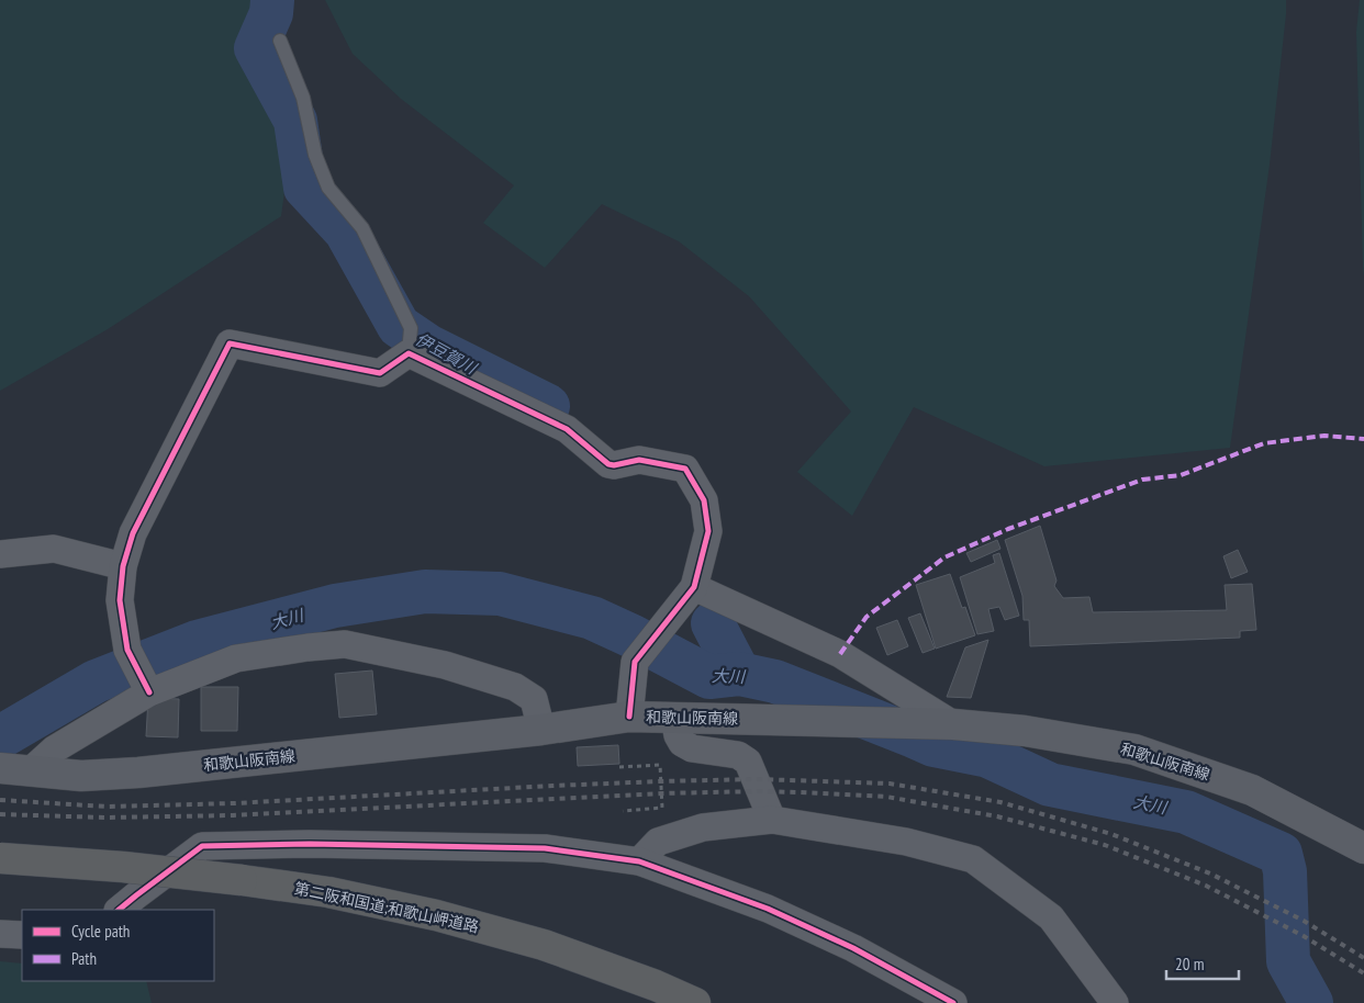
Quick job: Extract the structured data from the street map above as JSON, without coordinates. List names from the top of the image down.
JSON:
{
  "streets": {
    "highway": ["第二阪和国道;和歌山岬道路"],
    "main road": ["和歌山阪南線"]
  },
  "water": ["伊豆賀川", "大川"],
  "legend": ["Cycle path", "Path"],
  "scale_bar": "20 m"
}
